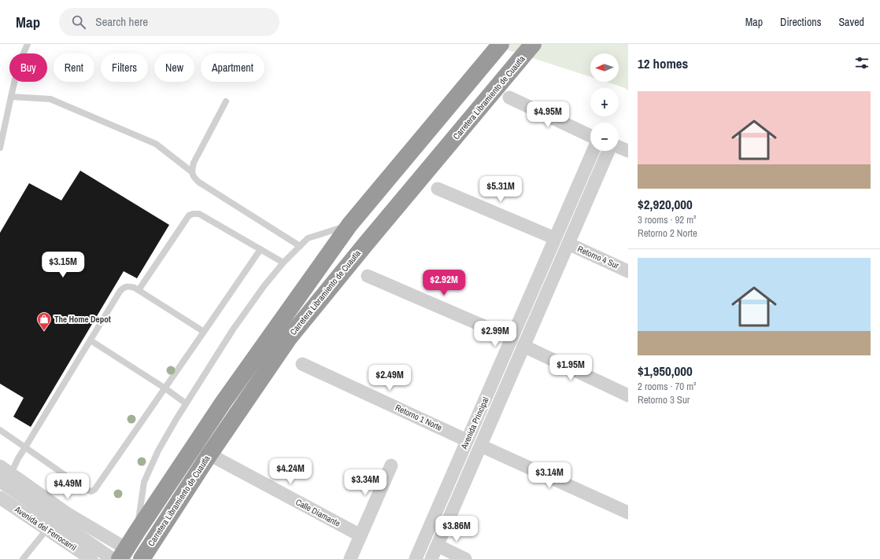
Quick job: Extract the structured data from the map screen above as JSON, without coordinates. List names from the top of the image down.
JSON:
{
  "streets": {
    "highway": ["Carretera Libramiento de Cuautla"],
    "street": [
      "Retorno 4 Sur",
      "Retorno 1 Norte",
      "Avenida Principal",
      "Calle Diamante",
      "Avenida del Ferrocarril"
    ]
  },
  "crossings": [
    ["Carretera Libramiento de Cuautla", "Calle Diamante"],
    ["Retorno 4 Sur", "Avenida Principal"],
    ["Retorno 1 Norte", "Avenida Principal"]
  ],
  "places": {
    "shop": ["The Home Depot"]
  },
  "north": "left",
  "page": {
    "header": "Map",
    "search": "Search here",
    "nav": ["Map", "Directions", "Saved"],
    "heading": "12 homes",
    "map_buttons": ["+", "−"],
    "chip": [
      "Buy",
      "Rent",
      "Filters",
      "New",
      "Apartment"
    ],
    "list": [
      {
        "name": "$2,920,000",
        "note": "3 rooms · 92 m² · Retorno 2 Norte"
      },
      {
        "name": "$1,950,000",
        "note": "2 rooms · 70 m² · Retorno 3 Sur"
      }
    ],
    "price": [
      "$4.95M",
      "$5.31M",
      "$3.15M",
      "$2.92M",
      "$2.99M",
      "$1.95M",
      "$2.49M",
      "$4.24M",
      "$3.14M",
      "$3.34M",
      "$4.49M",
      "$3.86M"
    ]
  }
}
